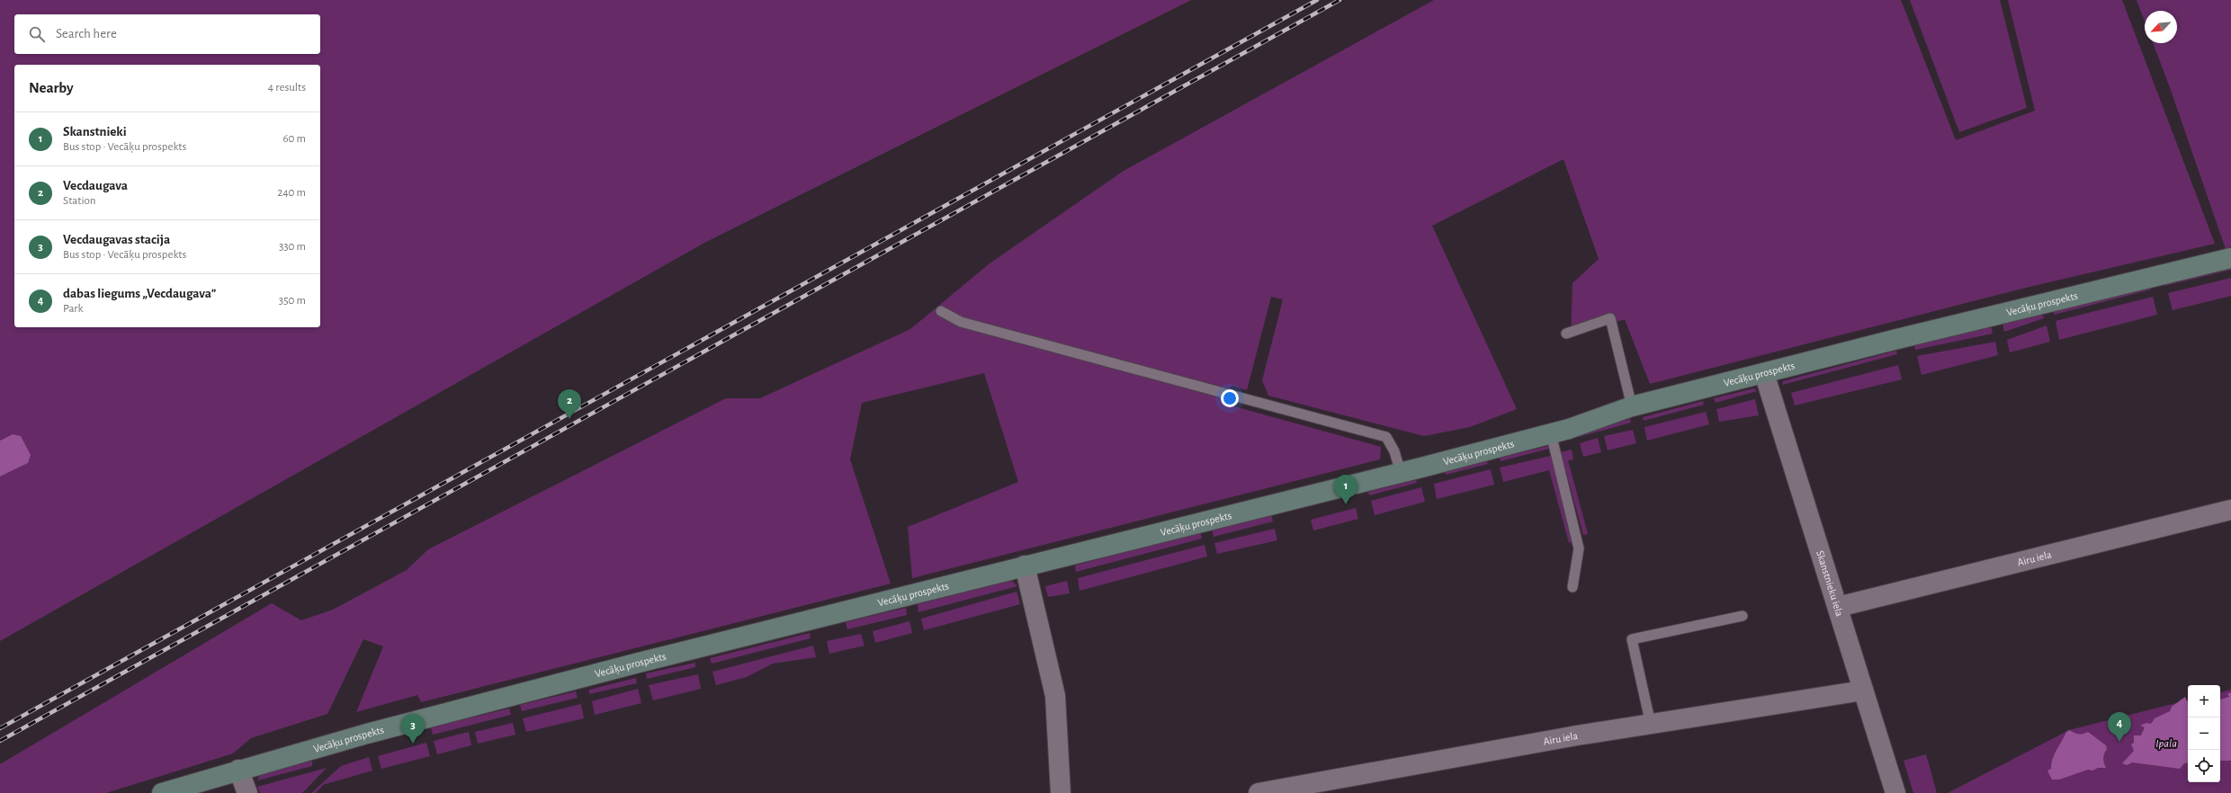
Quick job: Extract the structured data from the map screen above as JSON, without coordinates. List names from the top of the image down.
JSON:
{
  "streets": {
    "main road": ["Vecāķu prospekts"],
    "street": ["Airu iela", "Skanstnieku iela"]
  },
  "crossings": [
    ["Vecāķu prospekts", "Skanstnieku iela"],
    ["Airu iela", "Skanstnieku iela"]
  ],
  "water": ["Ipala"],
  "north": "bottom left",
  "page": {
    "search": "Search here",
    "heading": ["Nearby", "4 results"],
    "list": [
      {
        "mark": "1",
        "name": "Skanstnieki",
        "note": "Bus stop · Vecāķu prospekts",
        "value": "60 m"
      },
      {
        "mark": "2",
        "name": "Vecdaugava",
        "note": "Station",
        "value": "240 m"
      },
      {
        "mark": "3",
        "name": "Vecdaugavas stacija",
        "note": "Bus stop · Vecāķu prospekts",
        "value": "330 m"
      },
      {
        "mark": "4",
        "name": "dabas liegums „Vecdaugava”",
        "note": "Park",
        "value": "350 m"
      }
    ],
    "pins": [
      "2",
      "1",
      "4",
      "3"
    ],
    "map_buttons": ["+", "−"]
  }
}
